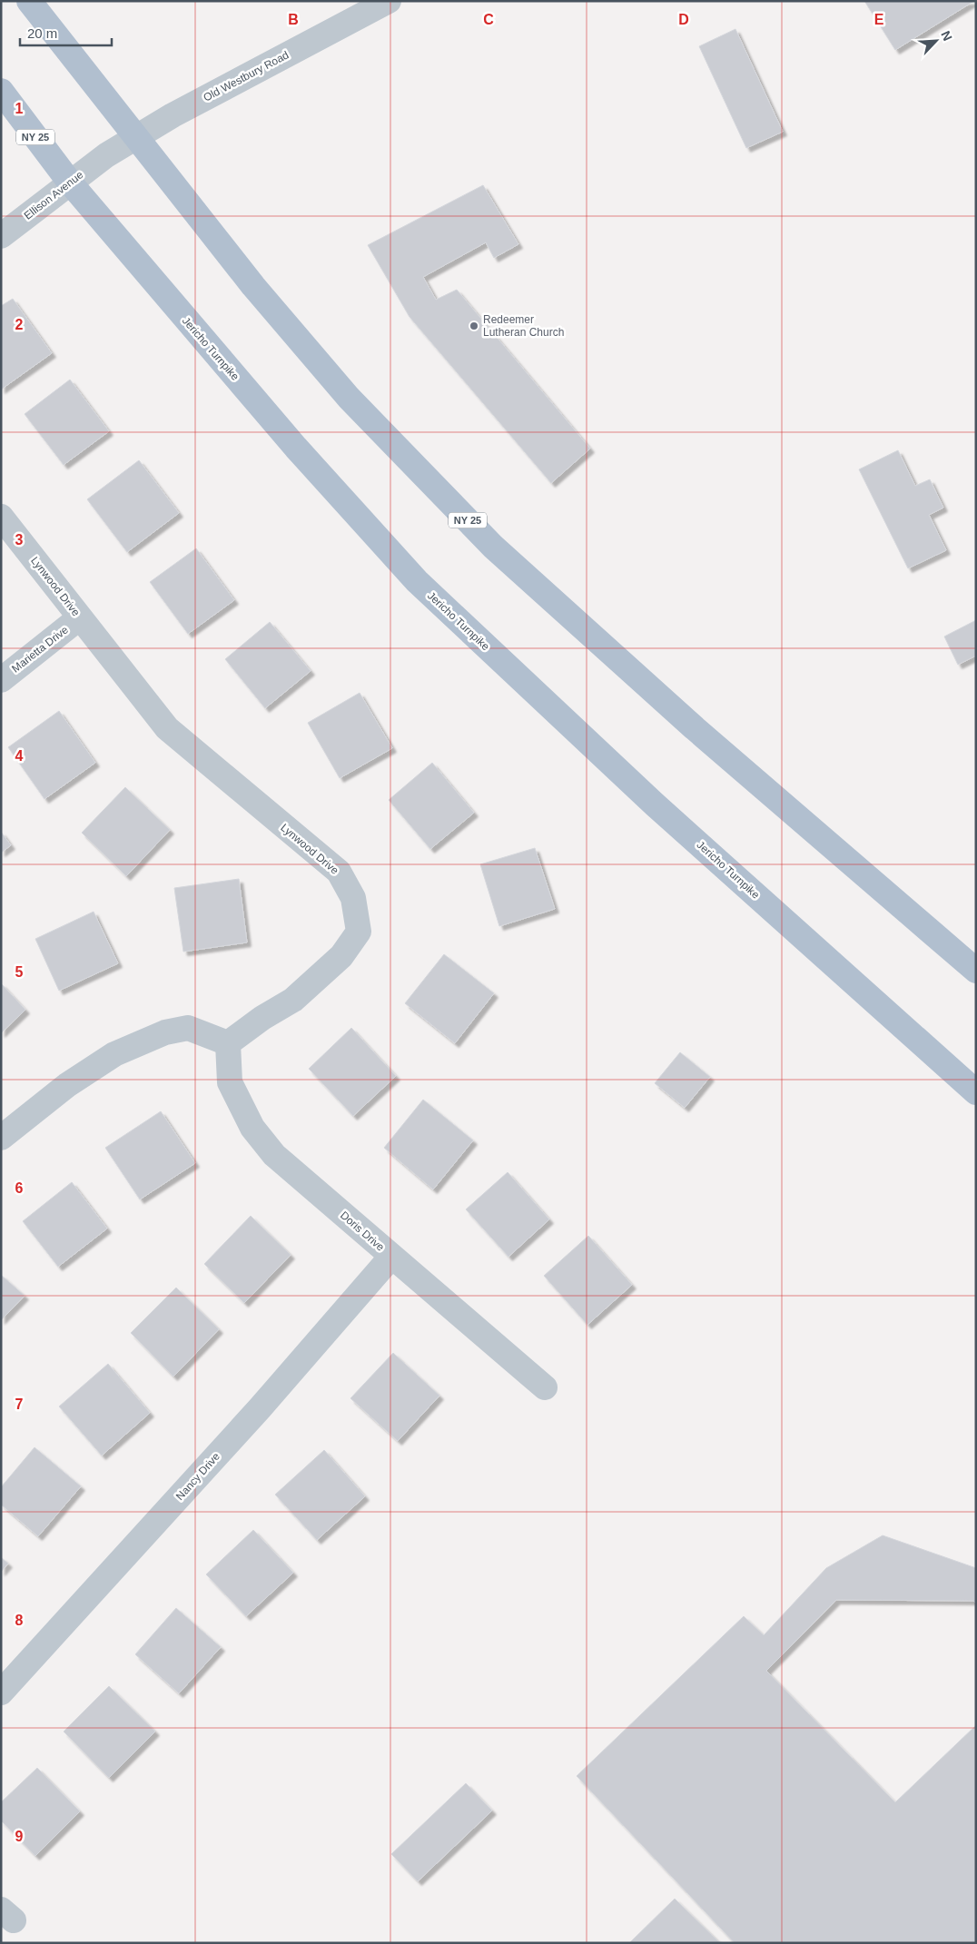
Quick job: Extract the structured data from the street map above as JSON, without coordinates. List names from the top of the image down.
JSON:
{
  "streets": {
    "main road": ["NY 25", "Jericho Turnpike"],
    "street": [
      "Old Westbury Road",
      "Ellison Avenue",
      "Lynwood Drive",
      "Marietta Drive",
      "Doris Drive",
      "Nancy Drive"
    ]
  },
  "crossings": [
    ["Old Westbury Road", "NY 25"],
    ["Old Westbury Road", "Ellison Avenue"],
    ["Ellison Avenue", "Jericho Turnpike"],
    ["Lynwood Drive", "Marietta Drive"],
    ["Lynwood Drive", "Doris Drive"],
    ["Doris Drive", "Nancy Drive"]
  ],
  "places": ["Redeemer Lutheran Church"],
  "scale_bar": "20 m",
  "north": "top right",
  "grid": {
    "columns": [
      "B",
      "C",
      "D",
      "E"
    ],
    "rows": [
      "1",
      "2",
      "3",
      "4",
      "5",
      "6",
      "7",
      "8",
      "9"
    ]
  }
}
